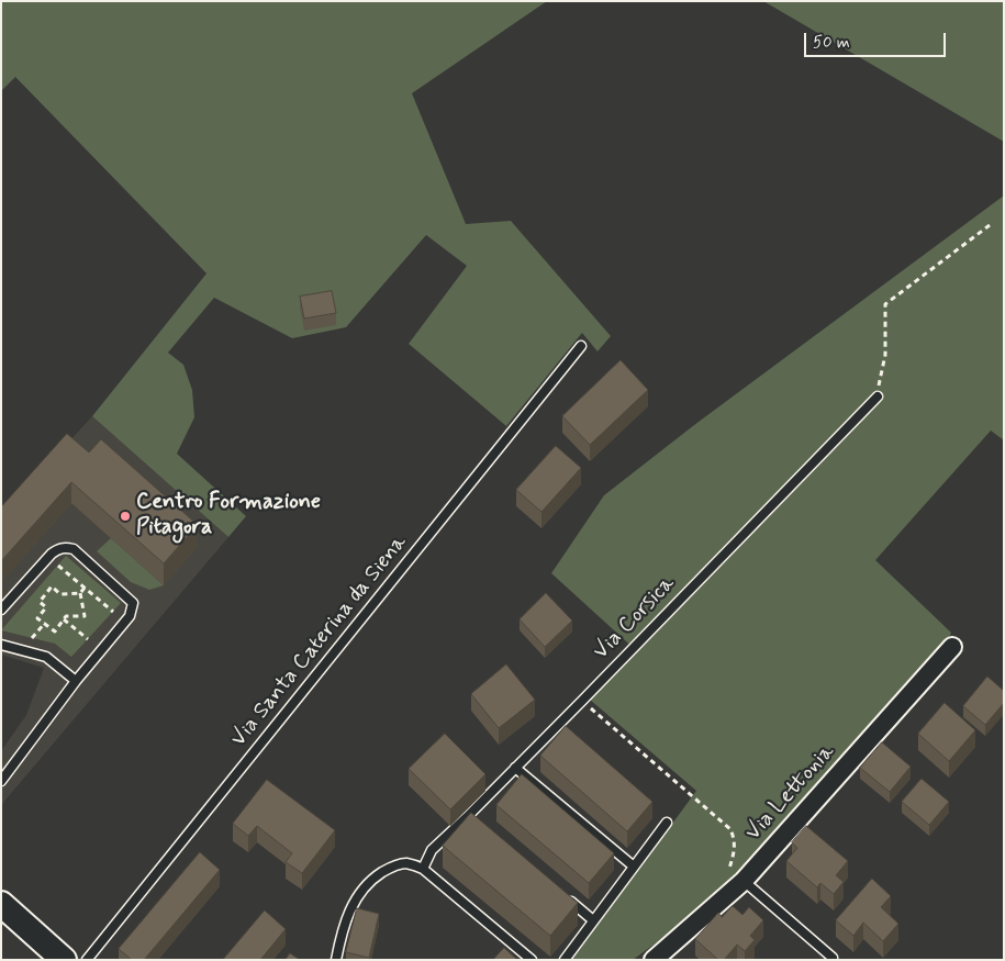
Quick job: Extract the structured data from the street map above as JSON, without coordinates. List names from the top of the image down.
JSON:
{
  "streets": {
    "street": ["Via Lettonia"],
    "lane": ["Via Corsica", "Via Santa Caterina da Siena"]
  },
  "places": ["Centro Formazione Pitagora"],
  "scale_bar": "50 m"
}
